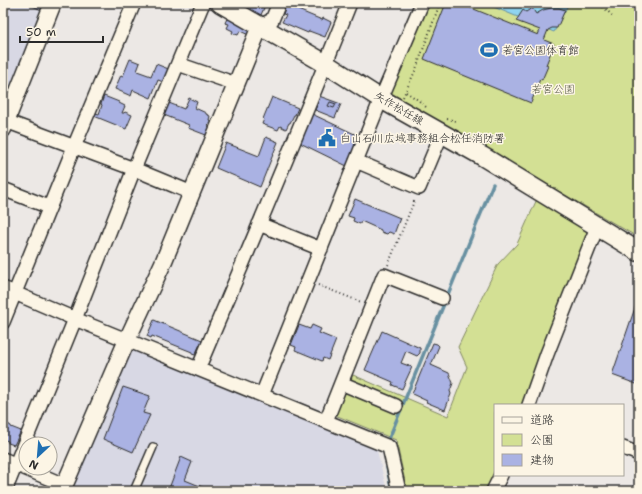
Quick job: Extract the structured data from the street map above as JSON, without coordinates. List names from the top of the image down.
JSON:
{
  "streets": {
    "main road": ["矢作松任線"]
  },
  "parks": ["若宮公園"],
  "places": {
    "sports": ["若宮公園体育館"],
    "public building": ["白山石川広域事務組合松任消防署"]
  },
  "legend": ["道路", "公園", "建物"],
  "scale_bar": "50 m",
  "north": "bottom left"
}
